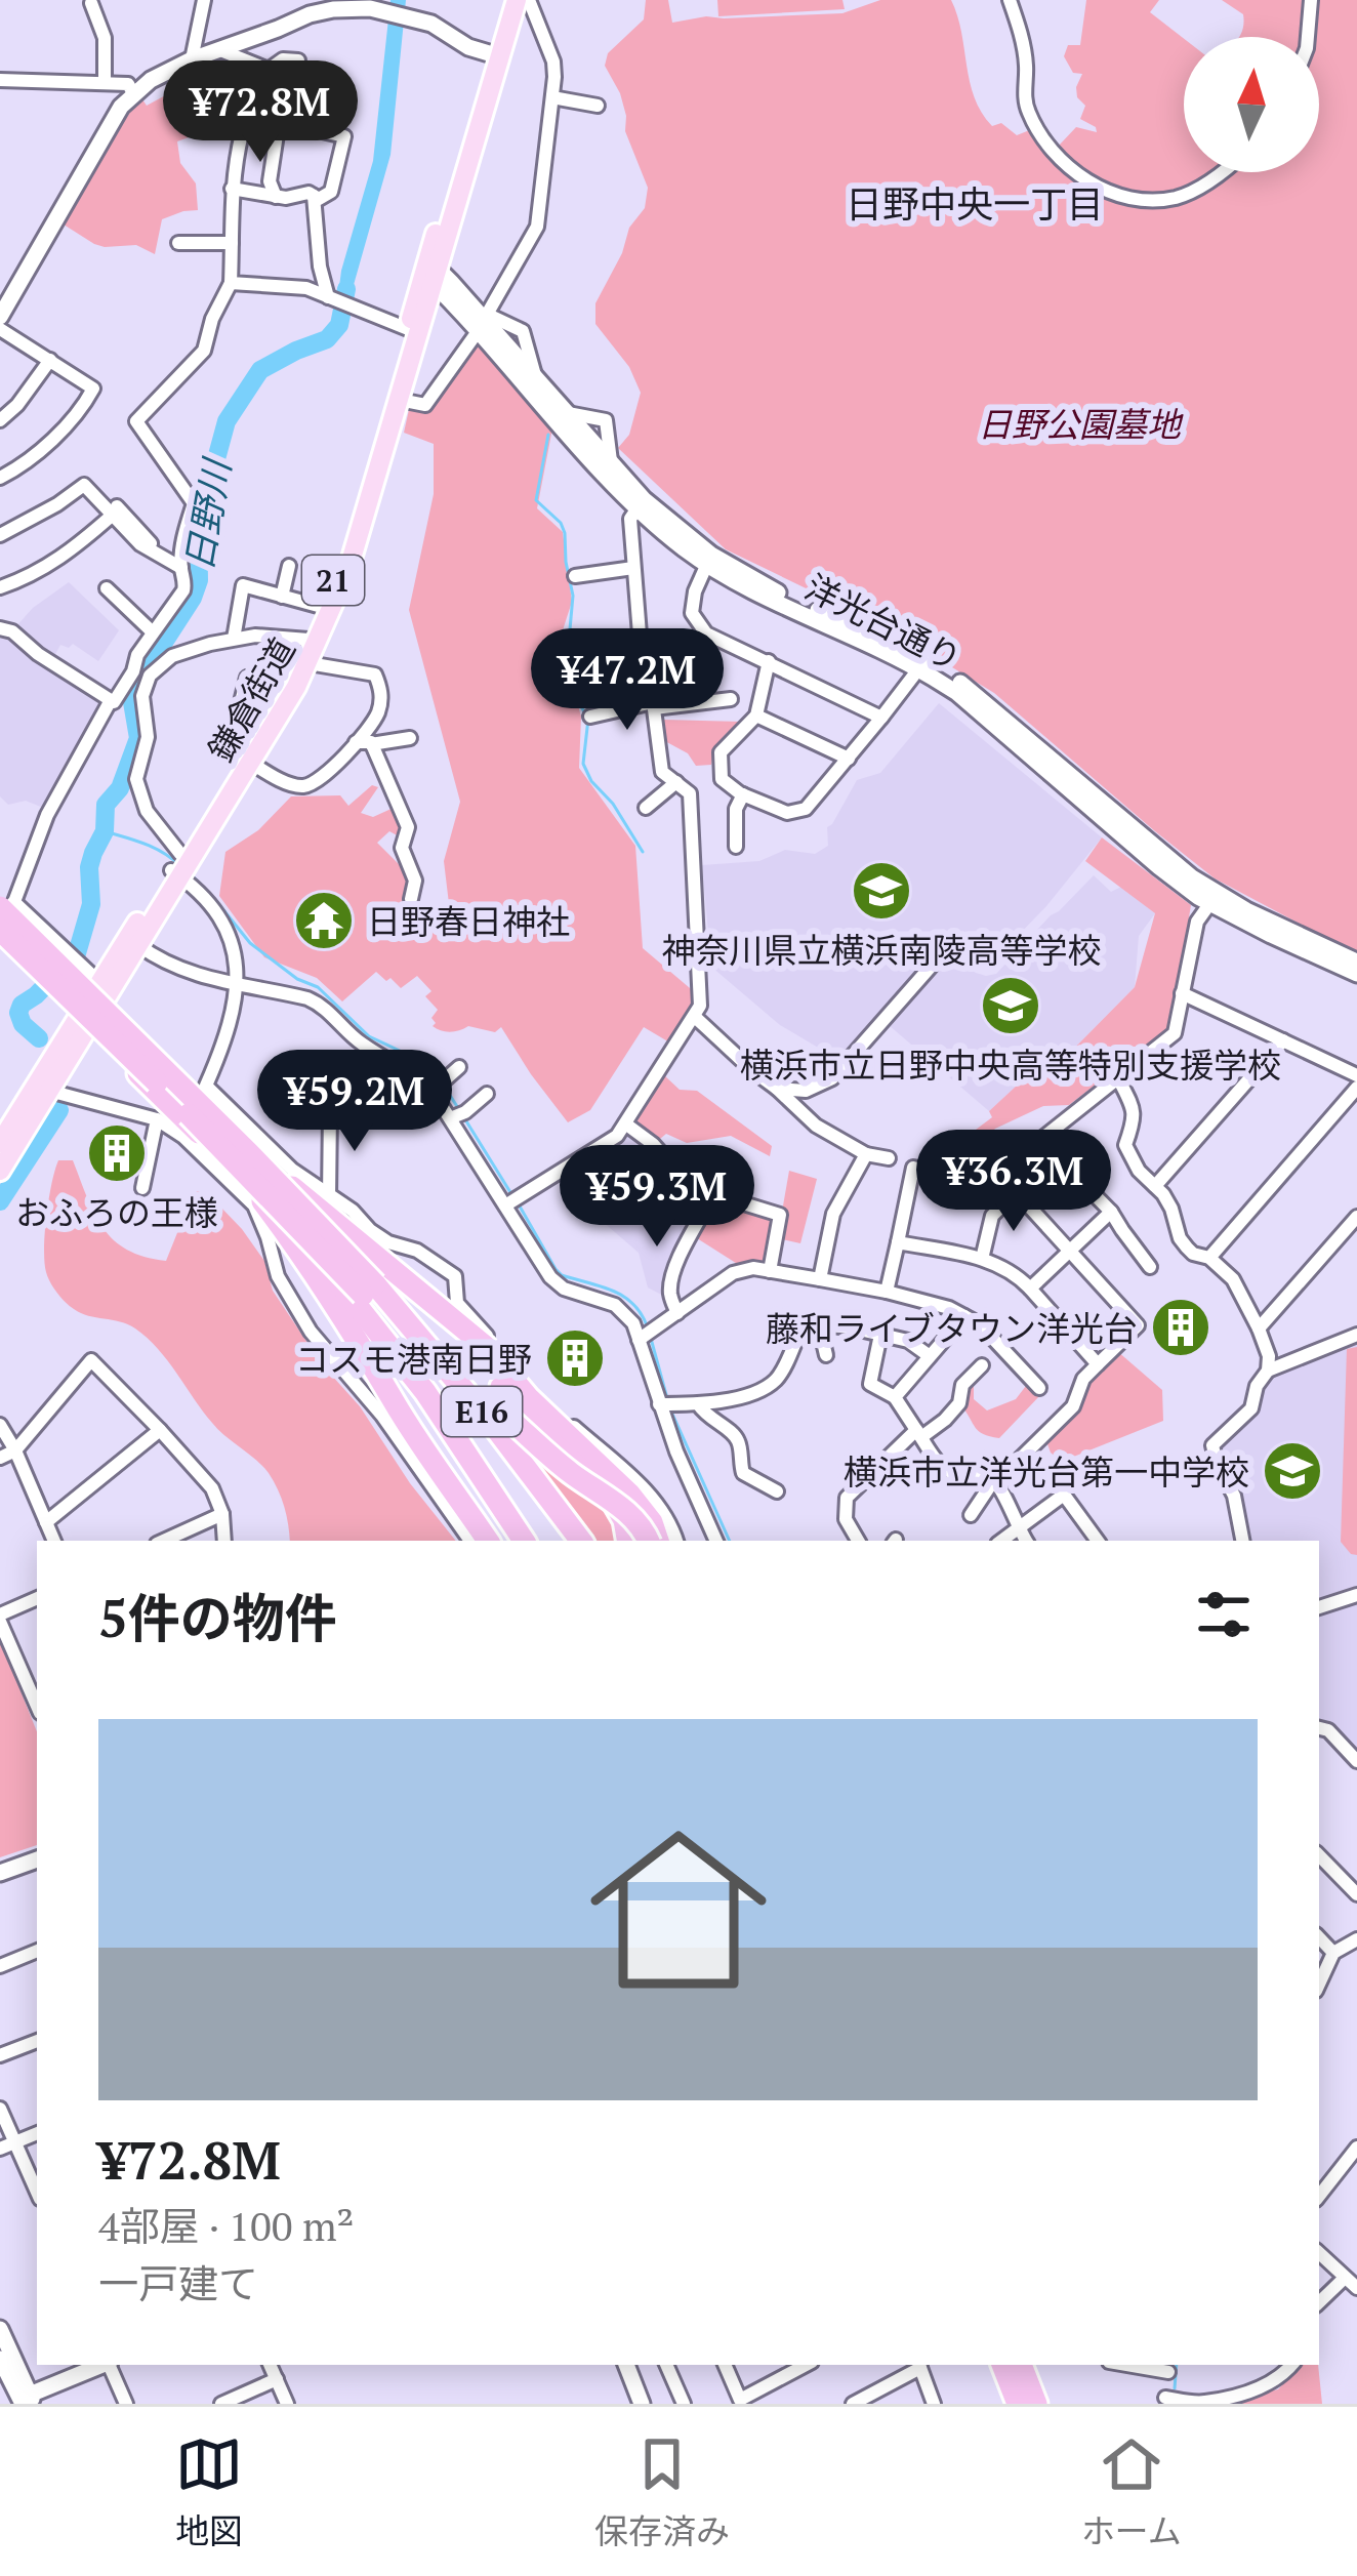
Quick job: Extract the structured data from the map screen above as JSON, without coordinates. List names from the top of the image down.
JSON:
{
  "streets": {
    "highway": ["E16"],
    "main road": ["21", "鎌倉街道"],
    "street": ["洋光台通り"]
  },
  "crossings": [
    ["洋光台通り", "鎌倉街道"]
  ],
  "districts": ["日野中央一丁目"],
  "water": ["日野川"],
  "parks": ["日野公園墓地"],
  "places": {
    "school or university": ["神奈川県立横浜南陵高等学校", "横浜市立日野中央高等特別支援学校", "横浜市立洋光台第一中学校"],
    "temple": ["日野春日神社"],
    "building": ["おふろの王様", "藤和ライブタウン洋光台", "コスモ港南日野"]
  },
  "north": "top",
  "page": {
    "price": [
      "¥72.8M",
      "¥47.2M",
      "¥59.2M",
      "¥36.3M",
      "¥59.3M"
    ],
    "heading": "5件の物件",
    "list": [
      {
        "name": "¥72.8M",
        "note": "4部屋 · 100 m² · 一戸建て"
      }
    ],
    "tabs": ["地図", "保存済み", "ホーム"]
  }
}
